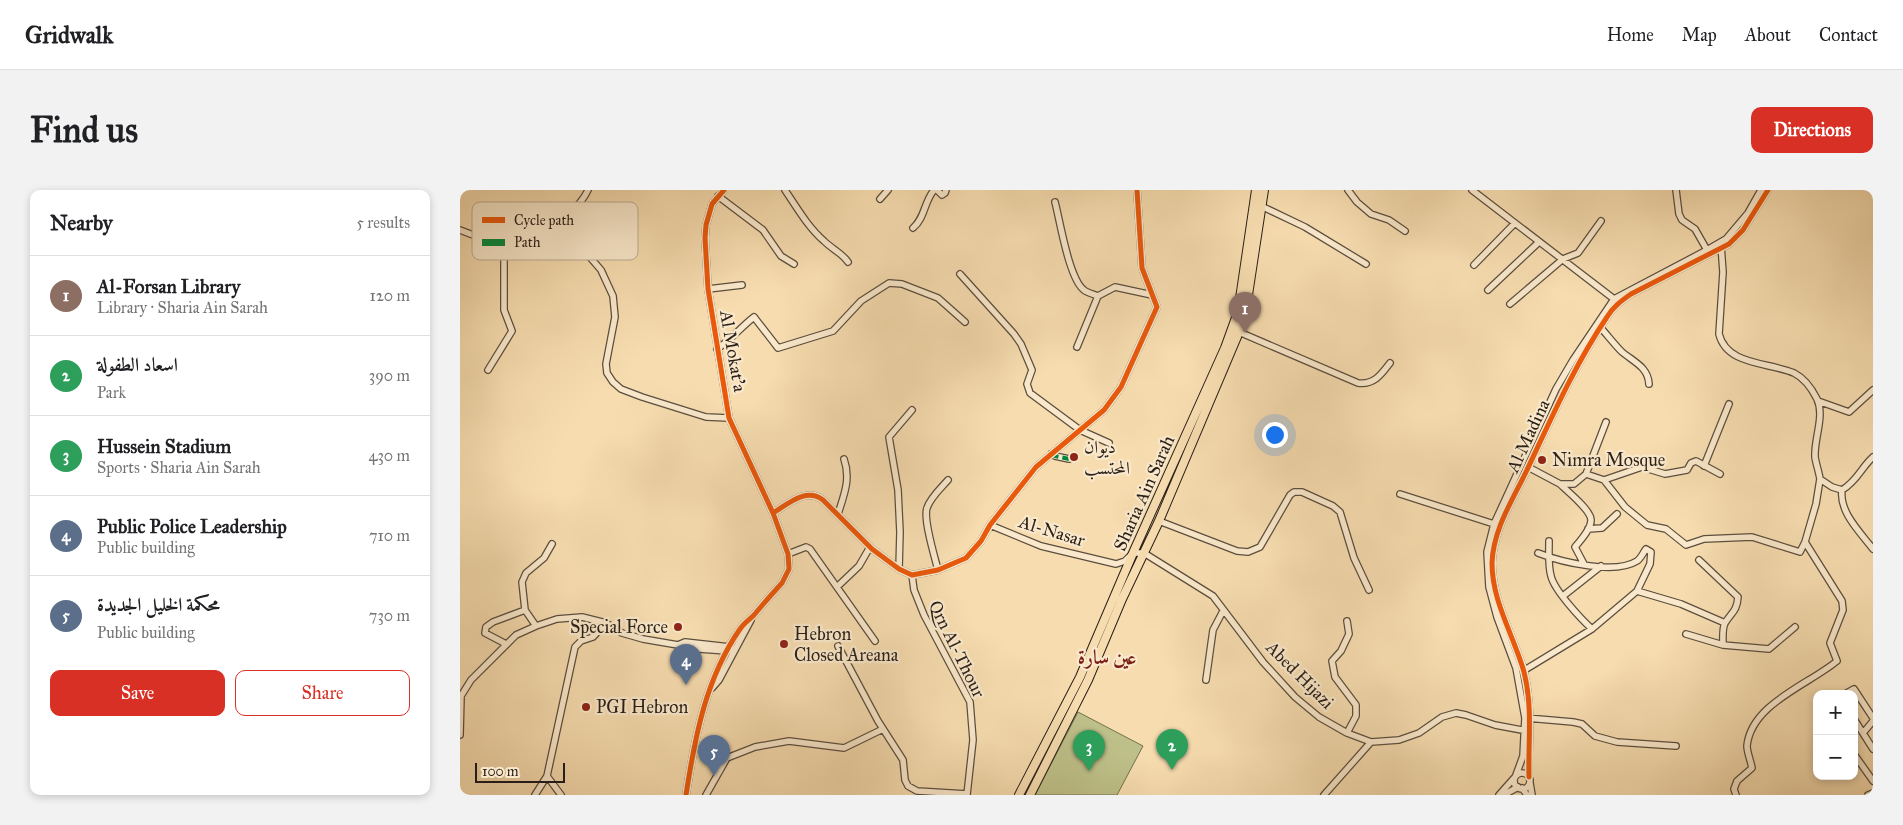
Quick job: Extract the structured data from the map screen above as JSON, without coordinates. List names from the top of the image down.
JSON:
{
  "streets": {
    "main road": ["Sharia Ain Sarah"],
    "street": [
      "Al Mokat'a",
      "Al Madina",
      "Al-Nasar",
      "Qrn Al-Thour",
      "Abed Hijazi"
    ]
  },
  "crossings": [
    ["Al Madina", "Abed Hijazi"],
    ["Sharia Ain Sarah", "Al-Nasar"],
    ["Sharia Ain Sarah", "Abed Hijazi"]
  ],
  "districts": ["عين سارة"],
  "places": [
    "ديوان المحتسب",
    "Nimra Mosque",
    "Special Force",
    "Hebron Closed Areana",
    "PGI Hebron"
  ],
  "legend": ["Cycle path", "Path"],
  "scale_bar": "100 m",
  "page": {
    "header": "Gridwalk",
    "nav": [
      "Home",
      "Map",
      "About",
      "Contact"
    ],
    "buttons": [
      "Directions",
      ["Save", "Share"]
    ],
    "title": "Find us",
    "heading": ["Nearby", "5 results"],
    "list": [
      {
        "mark": "1",
        "name": "Al-Forsan Library",
        "note": "Library · Sharia Ain Sarah",
        "value": "120 m"
      },
      {
        "mark": "2",
        "name": "اسعاد الطفولة",
        "note": "Park",
        "value": "390 m"
      },
      {
        "mark": "3",
        "name": "Hussein Stadium",
        "note": "Sports · Sharia Ain Sarah",
        "value": "430 m"
      },
      {
        "mark": "4",
        "name": "Public Police Leadership",
        "note": "Public building",
        "value": "710 m"
      },
      {
        "mark": "5",
        "name": "محكمة الخليل الجديدة",
        "note": "Public building",
        "value": "730 m"
      }
    ],
    "pins": [
      "1",
      "4",
      "2",
      "3",
      "5"
    ],
    "map_buttons": ["+", "−"],
    "scale": "100 m"
  }
}
